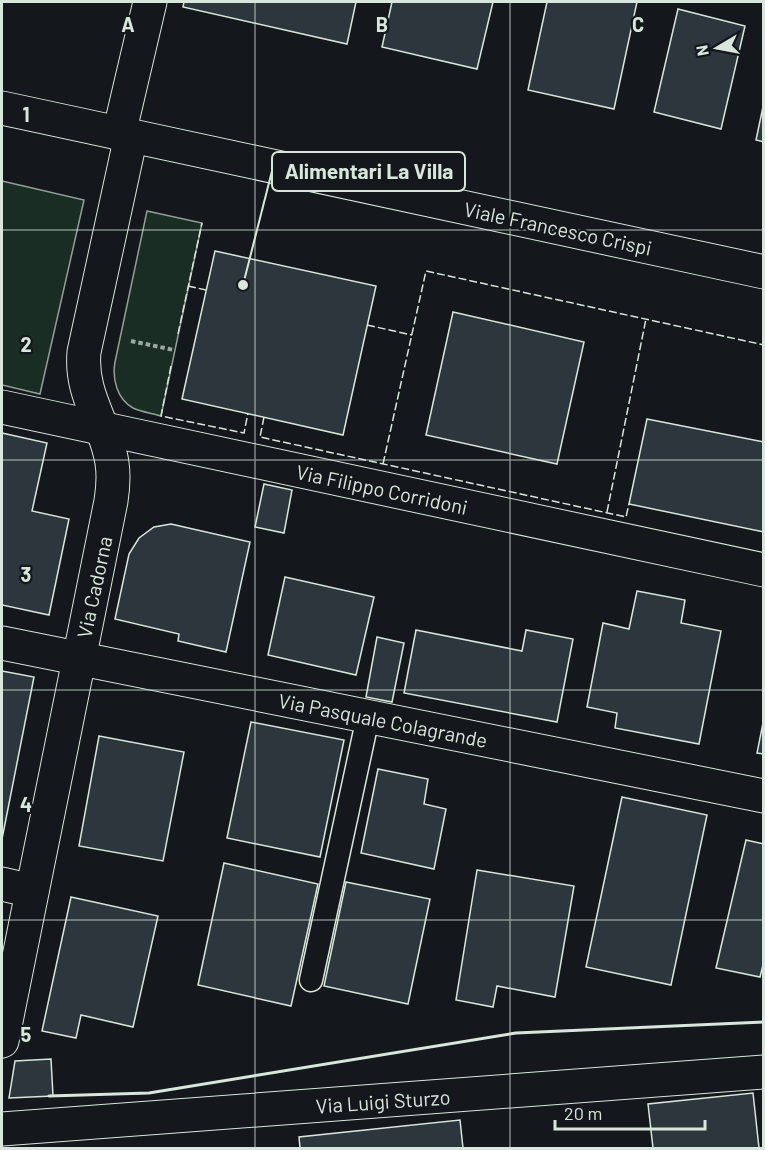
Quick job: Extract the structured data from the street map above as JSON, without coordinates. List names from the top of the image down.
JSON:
{
  "streets": {
    "street": [
      "Viale Francesco Crispi",
      "Via Filippo Corridoni",
      "Via Cadorna",
      "Via Pasquale Colagrande",
      "Via Luigi Sturzo"
    ]
  },
  "crossings": [
    ["Viale Francesco Crispi", "Via Cadorna"],
    ["Via Filippo Corridoni", "Via Cadorna"],
    ["Via Cadorna", "Via Pasquale Colagrande"]
  ],
  "places": ["Alimentari La Villa"],
  "scale_bar": "20 m",
  "north": "left",
  "grid": {
    "columns": ["A", "B", "C"],
    "rows": [
      "1",
      "2",
      "3",
      "4",
      "5"
    ]
  }
}
